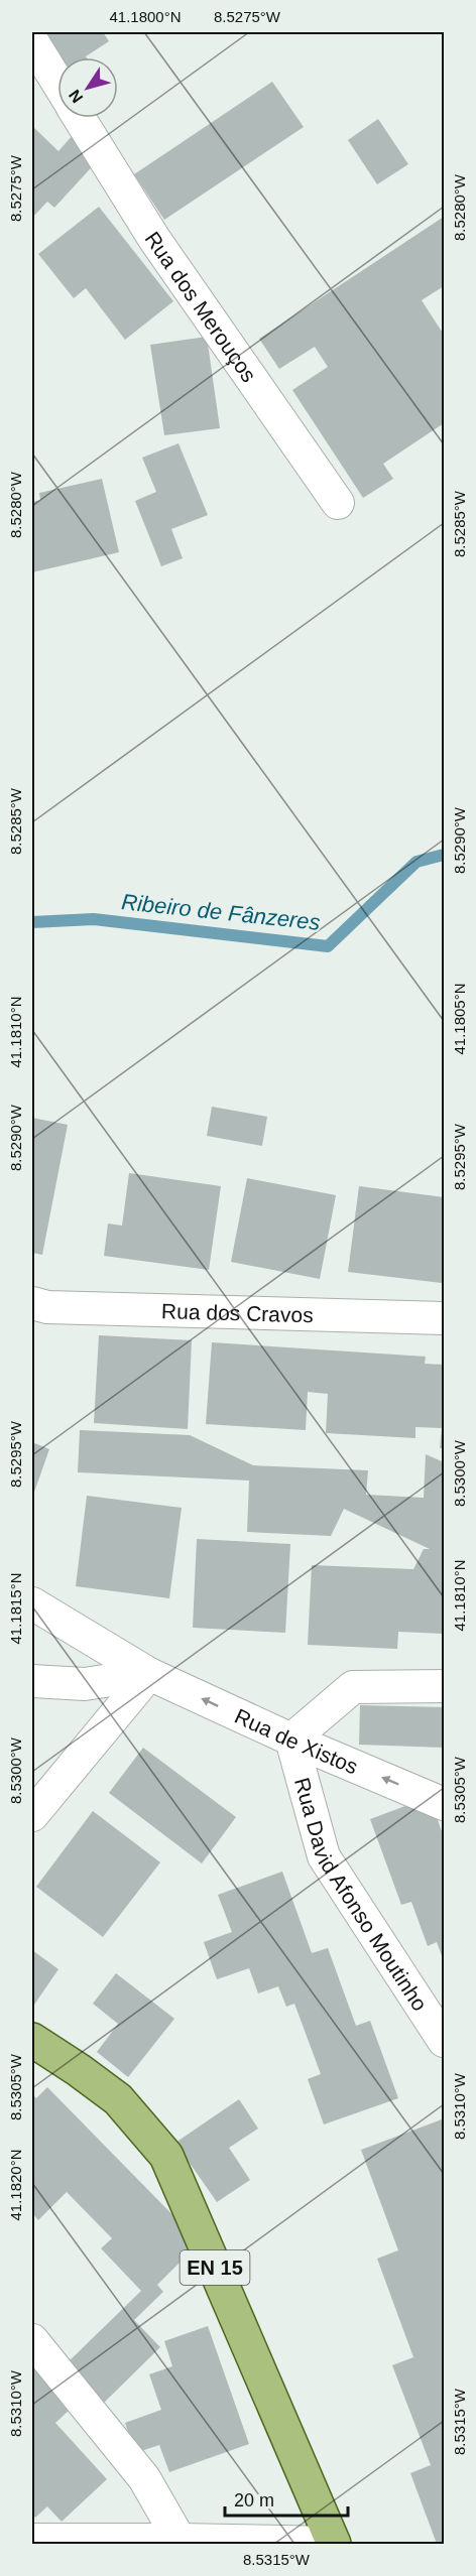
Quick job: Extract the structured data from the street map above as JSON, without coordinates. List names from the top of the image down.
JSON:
{
  "streets": {
    "main road": ["EN 15"],
    "street": [
      "Rua dos Merouços",
      "Rua dos Cravos",
      "Rua de Xistos",
      "Rua David Afonso Moutinho"
    ]
  },
  "crossings": [
    ["Rua de Xistos", "Rua David Afonso Moutinho"]
  ],
  "one_way": ["Rua de Xistos"],
  "water": ["Ribeiro de Fânzeres"],
  "scale_bar": "20 m",
  "north": "bottom left",
  "coordinates": [
    "41.1800°N",
    "8.5275°W",
    "8.5280°W",
    "8.5285°W",
    "8.5290°W",
    "41.1805°N",
    "41.1810°N",
    "8.5295°W",
    "8.5300°W",
    "41.1815°N",
    "8.5305°W",
    "8.5310°W",
    "41.1820°N",
    "8.5315°W"
  ]
}
